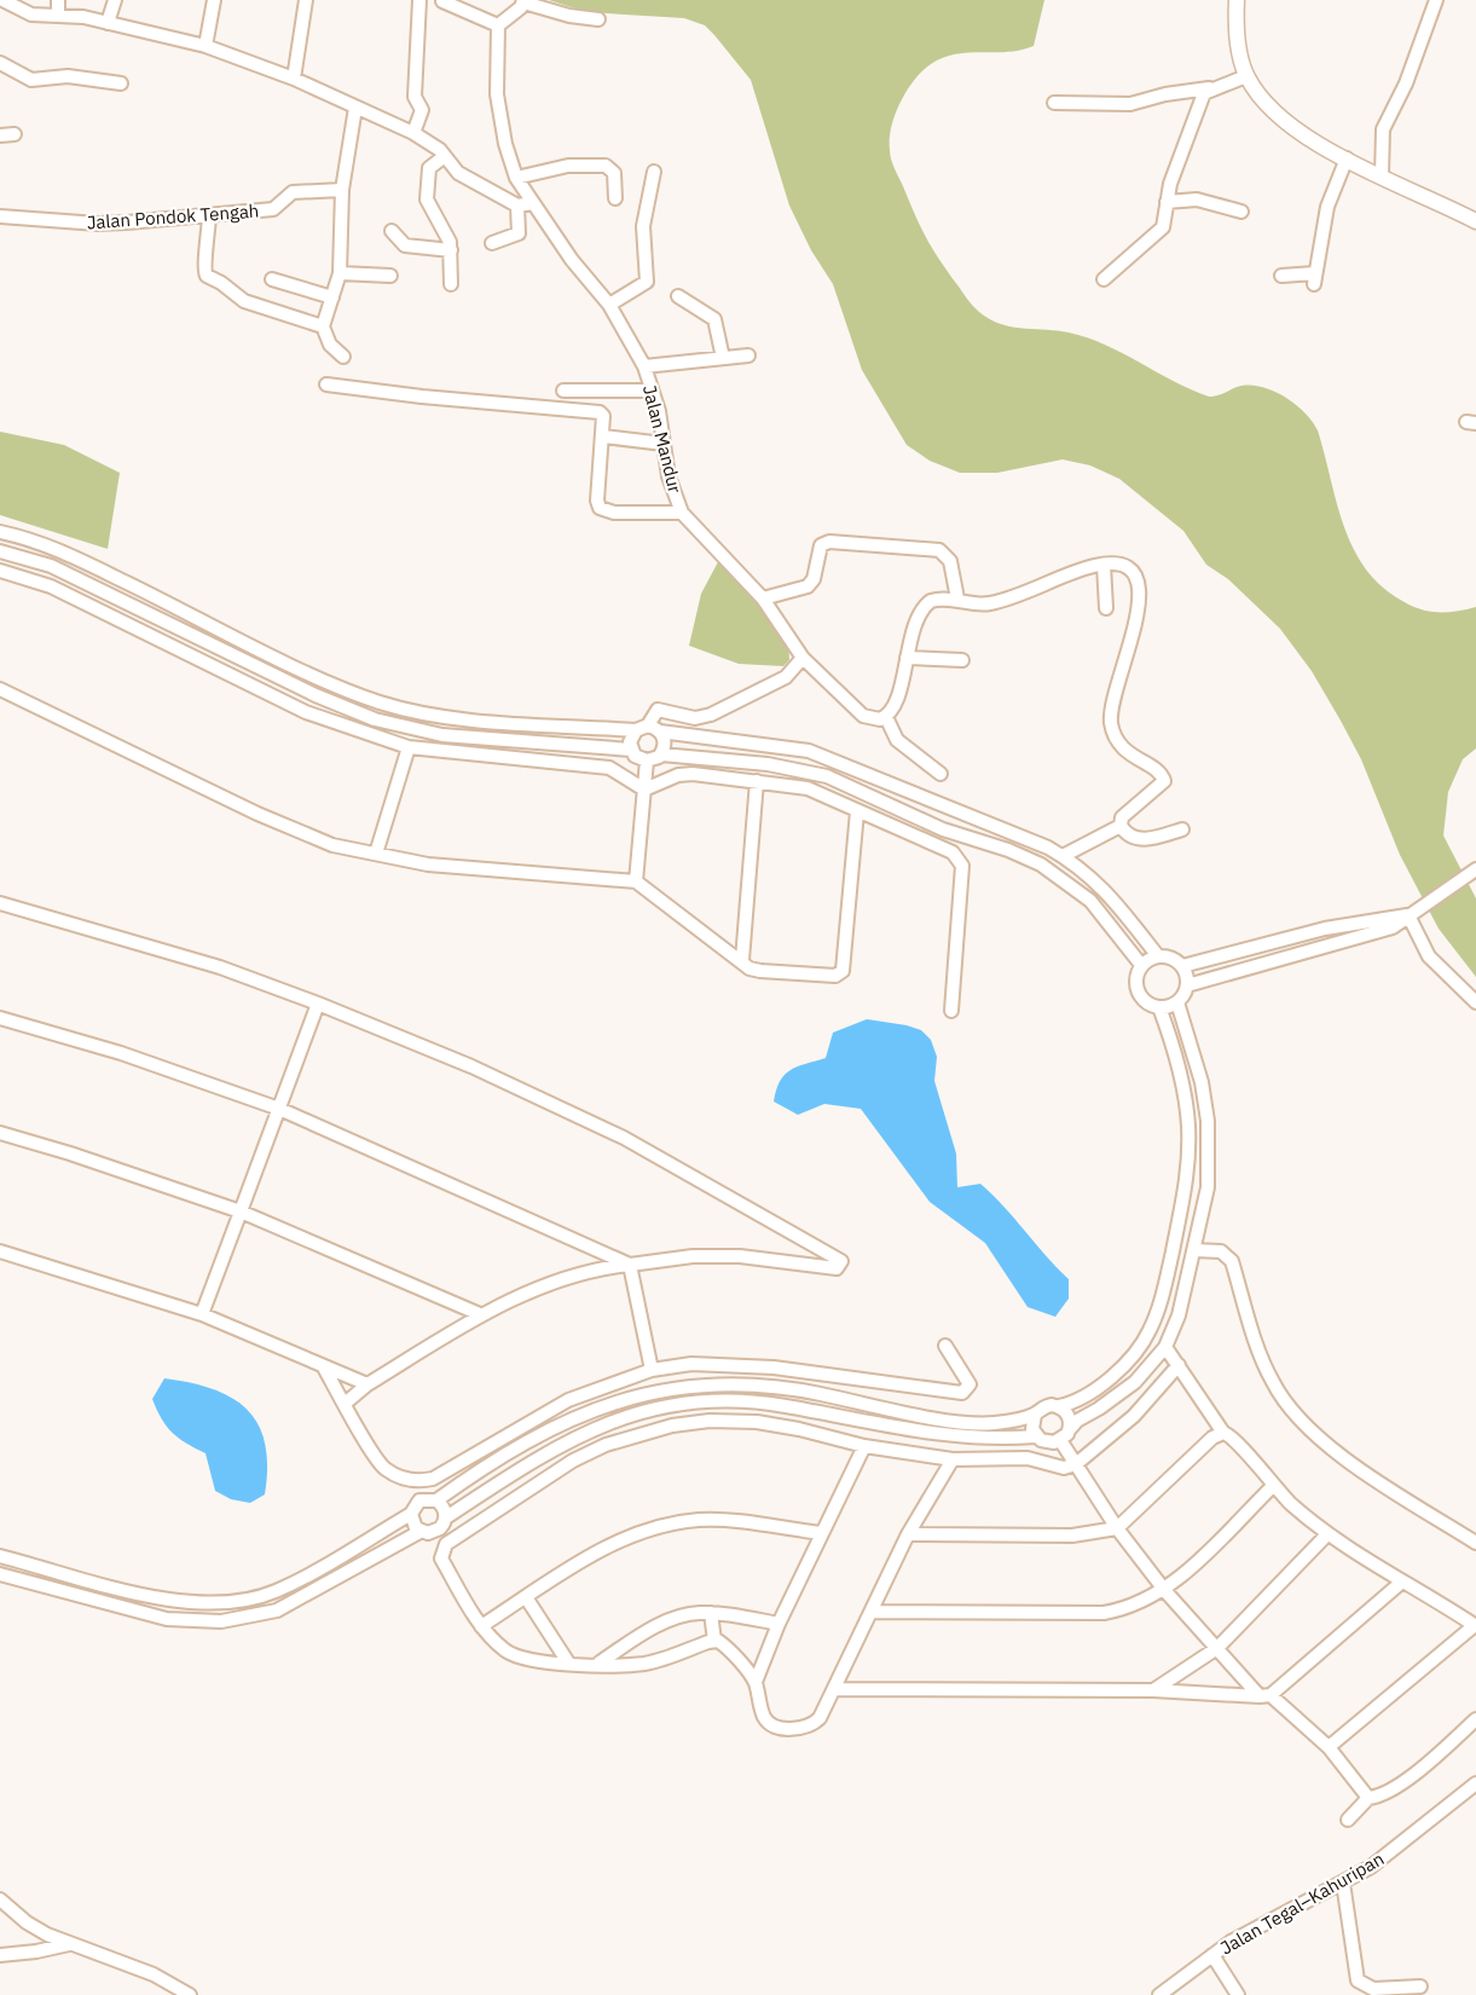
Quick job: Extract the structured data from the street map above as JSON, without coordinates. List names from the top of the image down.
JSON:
{
  "streets": {
    "street": ["Jalan Pondok Tengah", "Jalan Mandur", "Jalan Tegal–Kahuripan"]
  }
}
